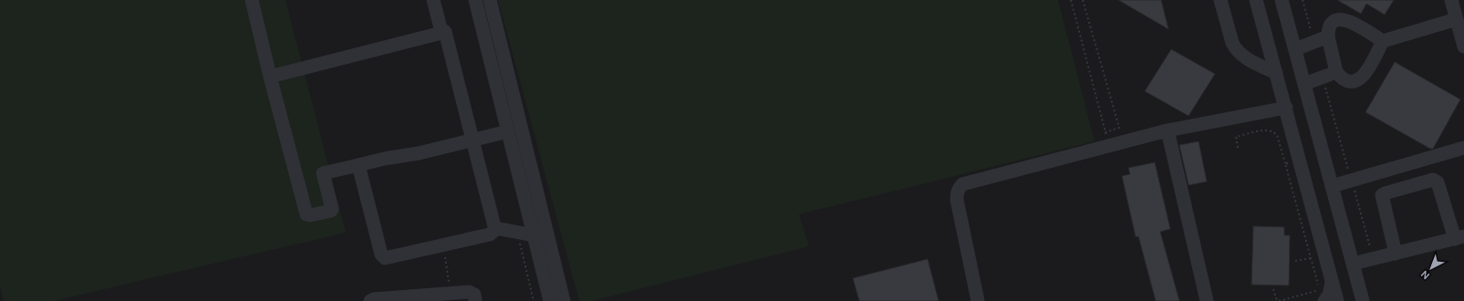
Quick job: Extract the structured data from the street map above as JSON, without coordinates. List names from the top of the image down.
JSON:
{
  "north": "bottom left"
}
